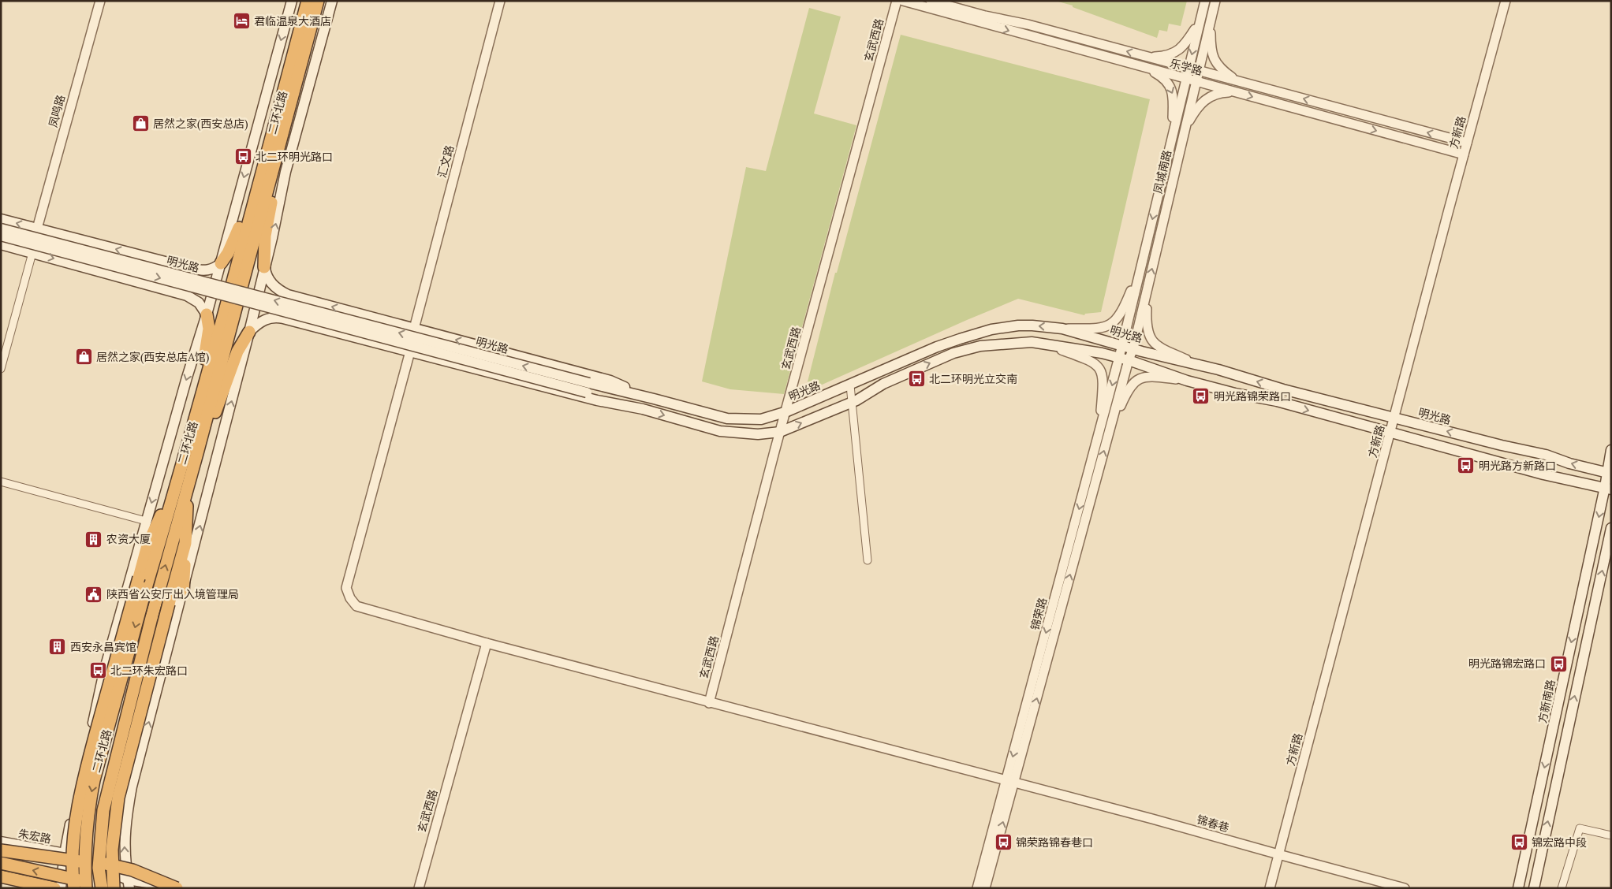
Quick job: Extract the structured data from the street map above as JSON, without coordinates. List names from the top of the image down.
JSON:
{
  "streets": {
    "highway": ["二环北路"],
    "main road": ["明光路", "方新南路", "朱宏路"],
    "street": [
      "玄武西路",
      "乐学路",
      "凤鸣路",
      "方新路",
      "汇文路",
      "凤城南路",
      "锦荣路",
      "锦春巷"
    ]
  },
  "crossings": [
    ["玄武西路", "明光路"],
    ["乐学路", "方新路"],
    ["乐学路", "凤城南路"],
    ["方新路", "明光路"],
    ["方新路", "锦春巷"],
    ["凤城南路", "明光路"],
    ["凤城南路", "锦荣路"],
    ["明光路", "锦荣路"],
    ["明光路", "方新南路"],
    ["锦荣路", "锦春巷"]
  ],
  "places": {
    "hotel": ["君临温泉大酒店"],
    "shop": ["居然之家(西安总店)", "居然之家(西安总店A馆)"],
    "bus stop": [
      "北二环明光路口",
      "北二环明光立交南",
      "明光路锦荣路口",
      "明光路方新路口",
      "明光路锦宏路口",
      "北二环朱宏路口",
      "锦荣路锦春巷口",
      "锦宏路中段"
    ],
    "building": ["农资大厦", "西安永昌宾馆"],
    "public building": ["陕西省公安厅出入境管理局"]
  }
}
